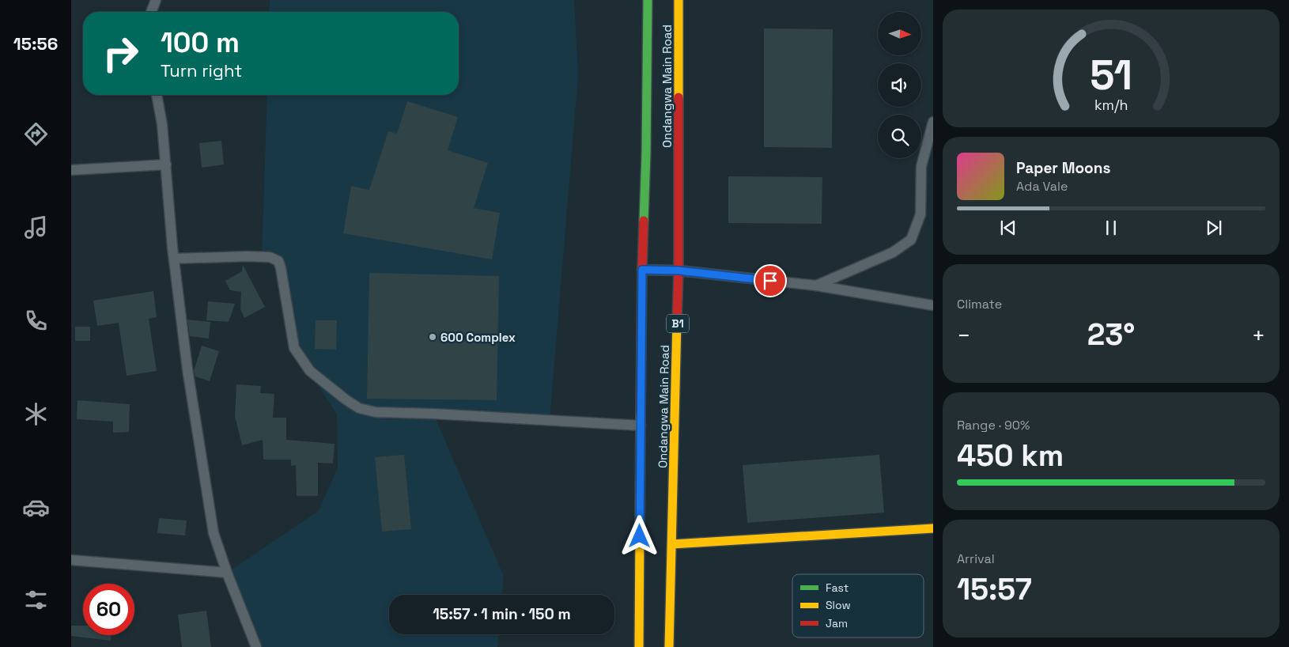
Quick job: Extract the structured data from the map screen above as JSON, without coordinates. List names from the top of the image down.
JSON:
{
  "streets": {
    "main road": ["Ondangwa Main Road", "B1"]
  },
  "places": ["600 Complex"],
  "legend": ["Fast", "Slow", "Jam"],
  "north": "right",
  "page": {
    "tabs": "15:56",
    "turn": ["100 m", "Turn right"],
    "song": ["Paper Moons", "Ada Vale"],
    "tile": [
      "Climate",
      ["Range · 90%", "450 km"],
      ["Arrival", "15:57"]
    ],
    "heat": ["−", "23°", "+"],
    "limit": "60",
    "trip": "15:57 · 1 min · 150 m",
    "gauge": ["51", "km/h"]
  }
}
